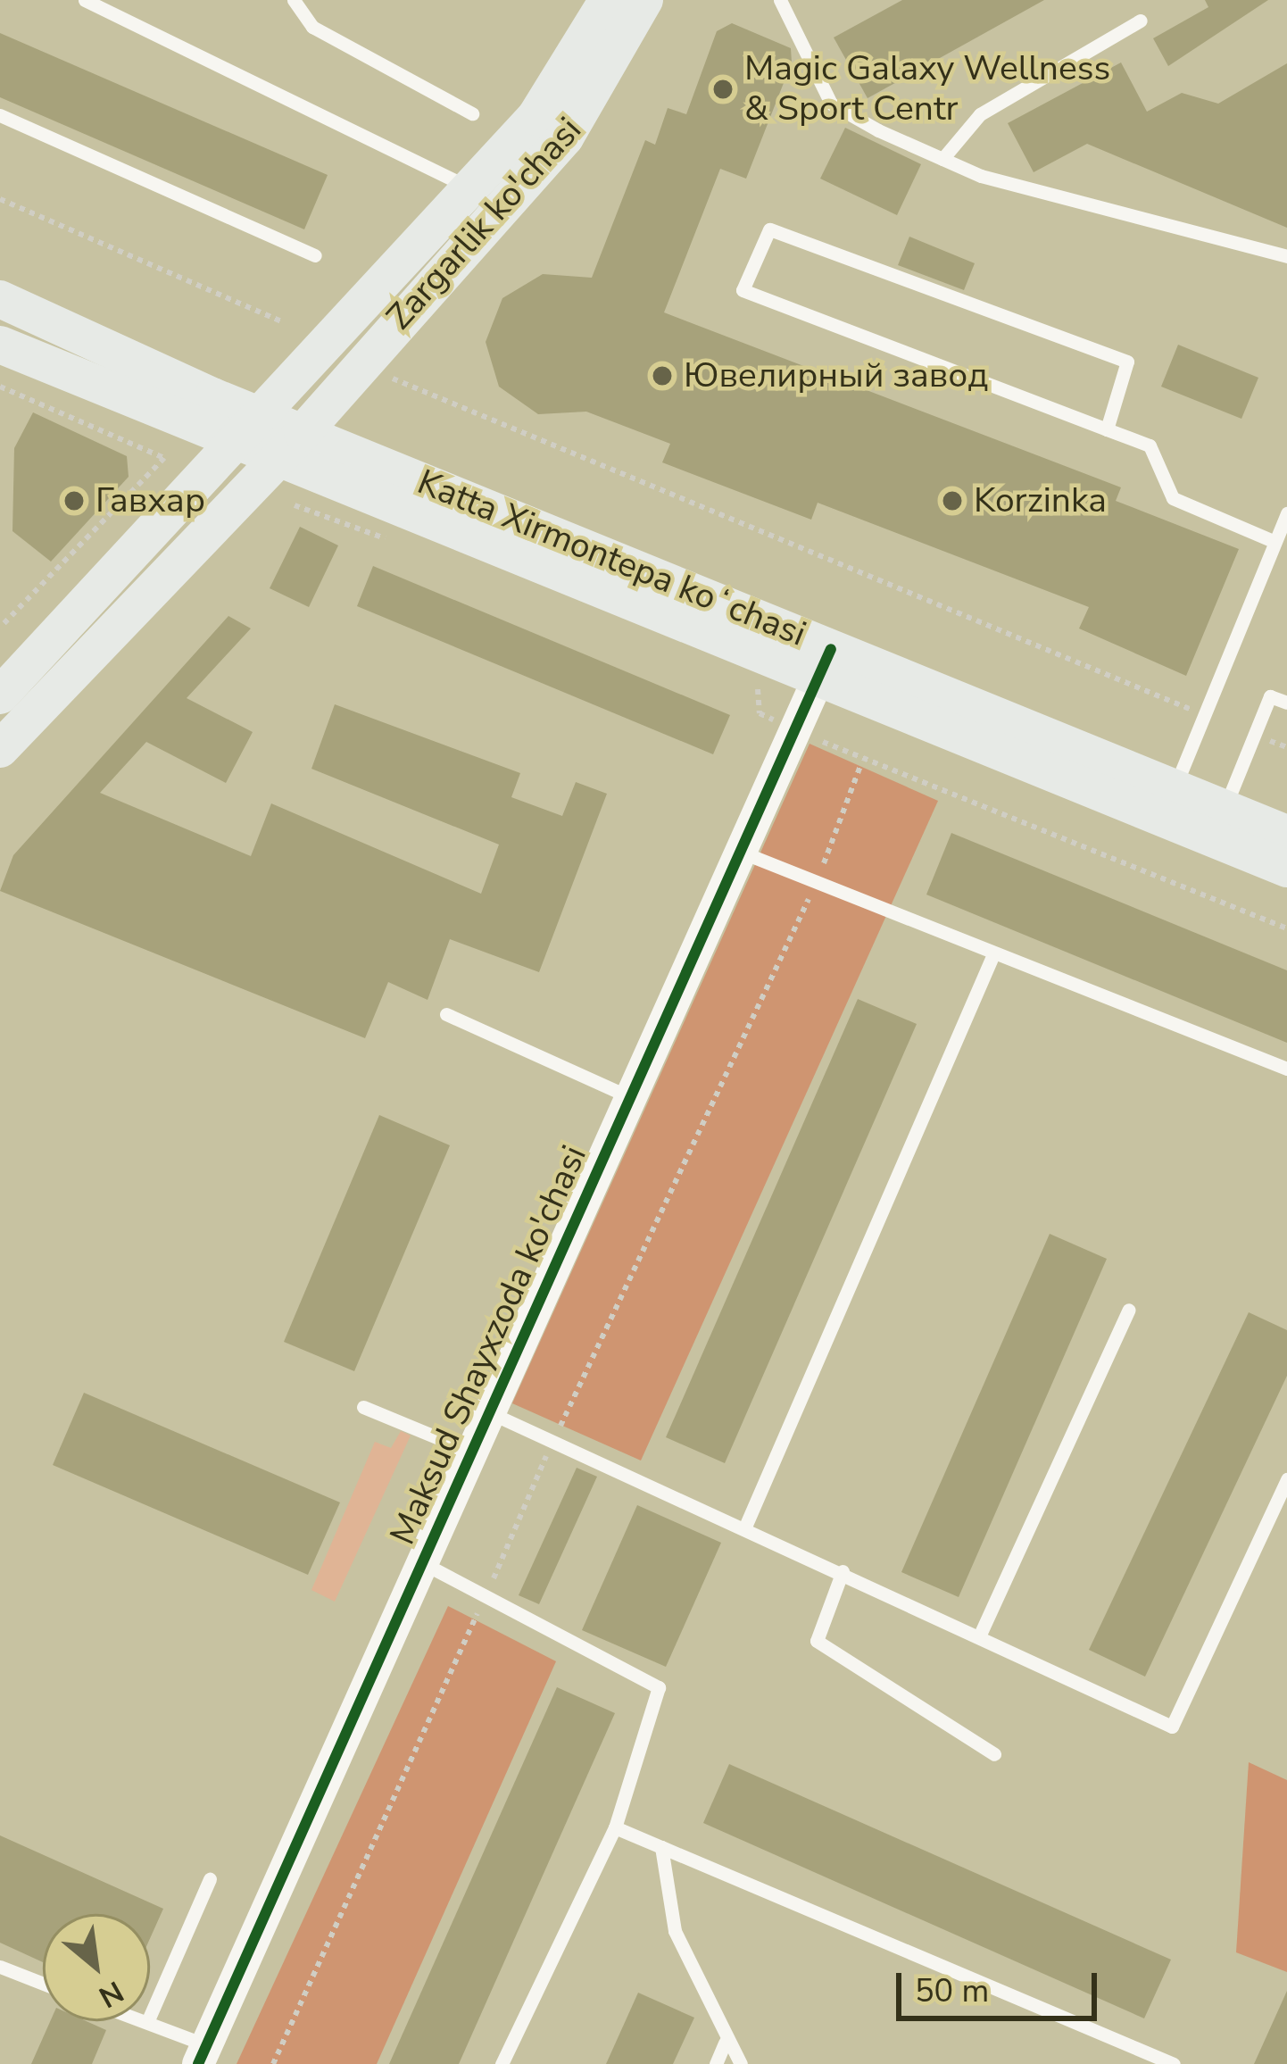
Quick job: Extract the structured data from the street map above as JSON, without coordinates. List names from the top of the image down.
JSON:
{
  "streets": {
    "main road": ["Zargarlik ko'chasi", "Katta Xirmontepa koʻchasi"],
    "street": ["Maksud Shayxzoda ko'chasi"]
  },
  "crossings": [
    ["Zargarlik ko'chasi", "Katta Xirmontepa koʻchasi"],
    ["Katta Xirmontepa koʻchasi", "Maksud Shayxzoda ko'chasi"]
  ],
  "places": [
    "Magic Galaxy Wellness & Sport Centr",
    "Ювелирный завод",
    "Гавхар",
    "Korzinka"
  ],
  "scale_bar": "50 m",
  "north": "bottom right"
}
